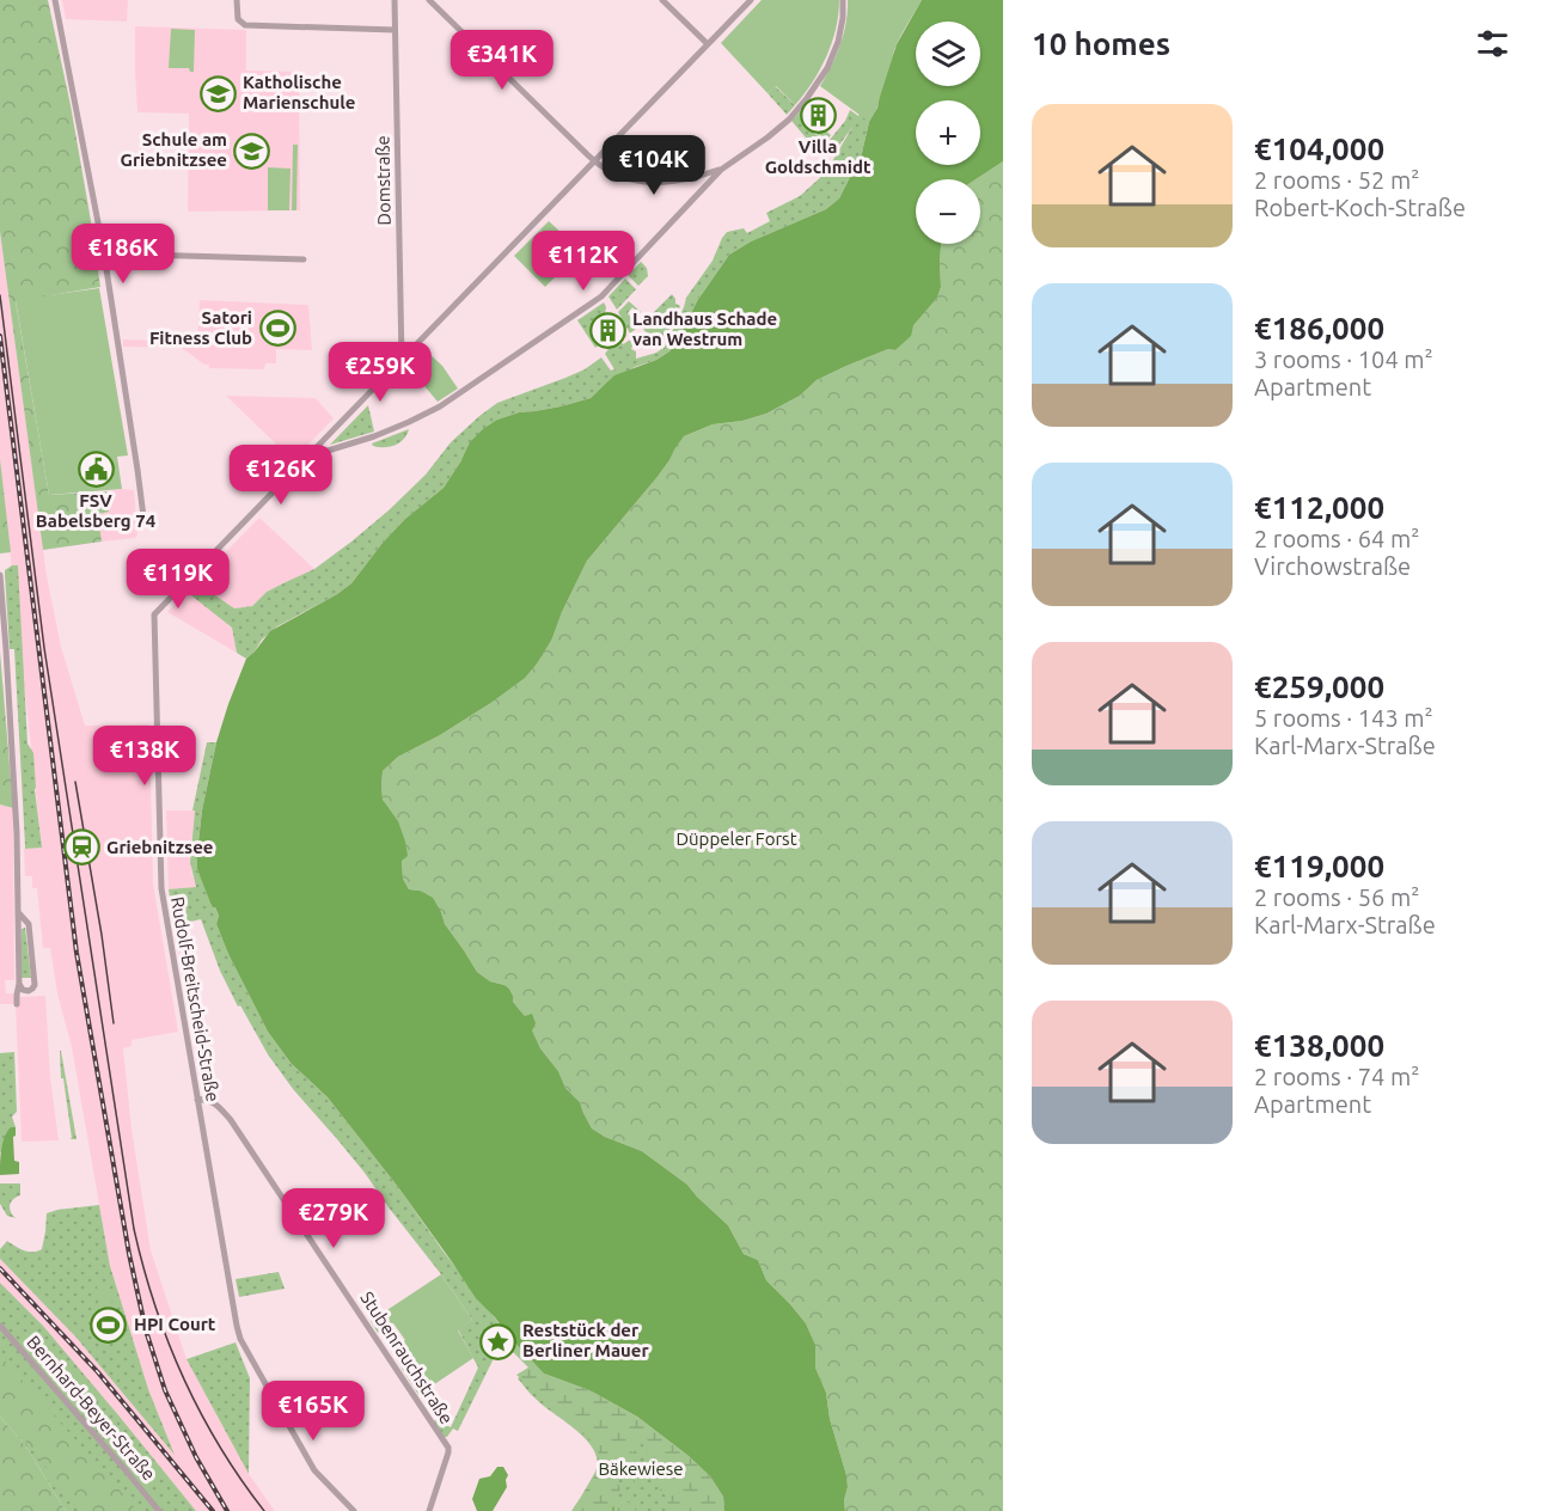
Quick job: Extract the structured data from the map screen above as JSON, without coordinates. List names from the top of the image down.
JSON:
{
  "streets": {
    "street": [
      "Domstraße",
      "Rudolf-Breitscheid-Straße",
      "Stubenrauchstraße",
      "Bernhard-Beyer-Straße"
    ]
  },
  "crossings": [
    ["Rudolf-Breitscheid-Straße", "Stubenrauchstraße"]
  ],
  "parks": ["Düppeler Forst", "Bäkewiese"],
  "places": {
    "school or university": ["Katholische Marienschule", "Schule am Griebnitzsee"],
    "building": ["Villa Goldschmidt", "Landhaus Schade van Westrum"],
    "sports": ["Satori Fitness Club", "HPI Court"],
    "public building": ["FSV Babelsberg 74"],
    "station": ["Griebnitzsee"],
    "place": ["Reststück der Berliner Mauer"]
  },
  "page": {
    "heading": "10 homes",
    "map_buttons": ["+", "−"],
    "price": [
      "€341K",
      "€104K",
      "€186K",
      "€112K",
      "€259K",
      "€126K",
      "€119K",
      "€138K",
      "€279K",
      "€165K"
    ],
    "list": [
      {
        "name": "€104,000",
        "note": "2 rooms · 52 m² · Robert-Koch-Straße"
      },
      {
        "name": "€186,000",
        "note": "3 rooms · 104 m² · Apartment"
      },
      {
        "name": "€112,000",
        "note": "2 rooms · 64 m² · Virchowstraße"
      },
      {
        "name": "€259,000",
        "note": "5 rooms · 143 m² · Karl-Marx-Straße"
      },
      {
        "name": "€119,000",
        "note": "2 rooms · 56 m² · Karl-Marx-Straße"
      },
      {
        "name": "€138,000",
        "note": "2 rooms · 74 m² · Apartment"
      }
    ]
  }
}
